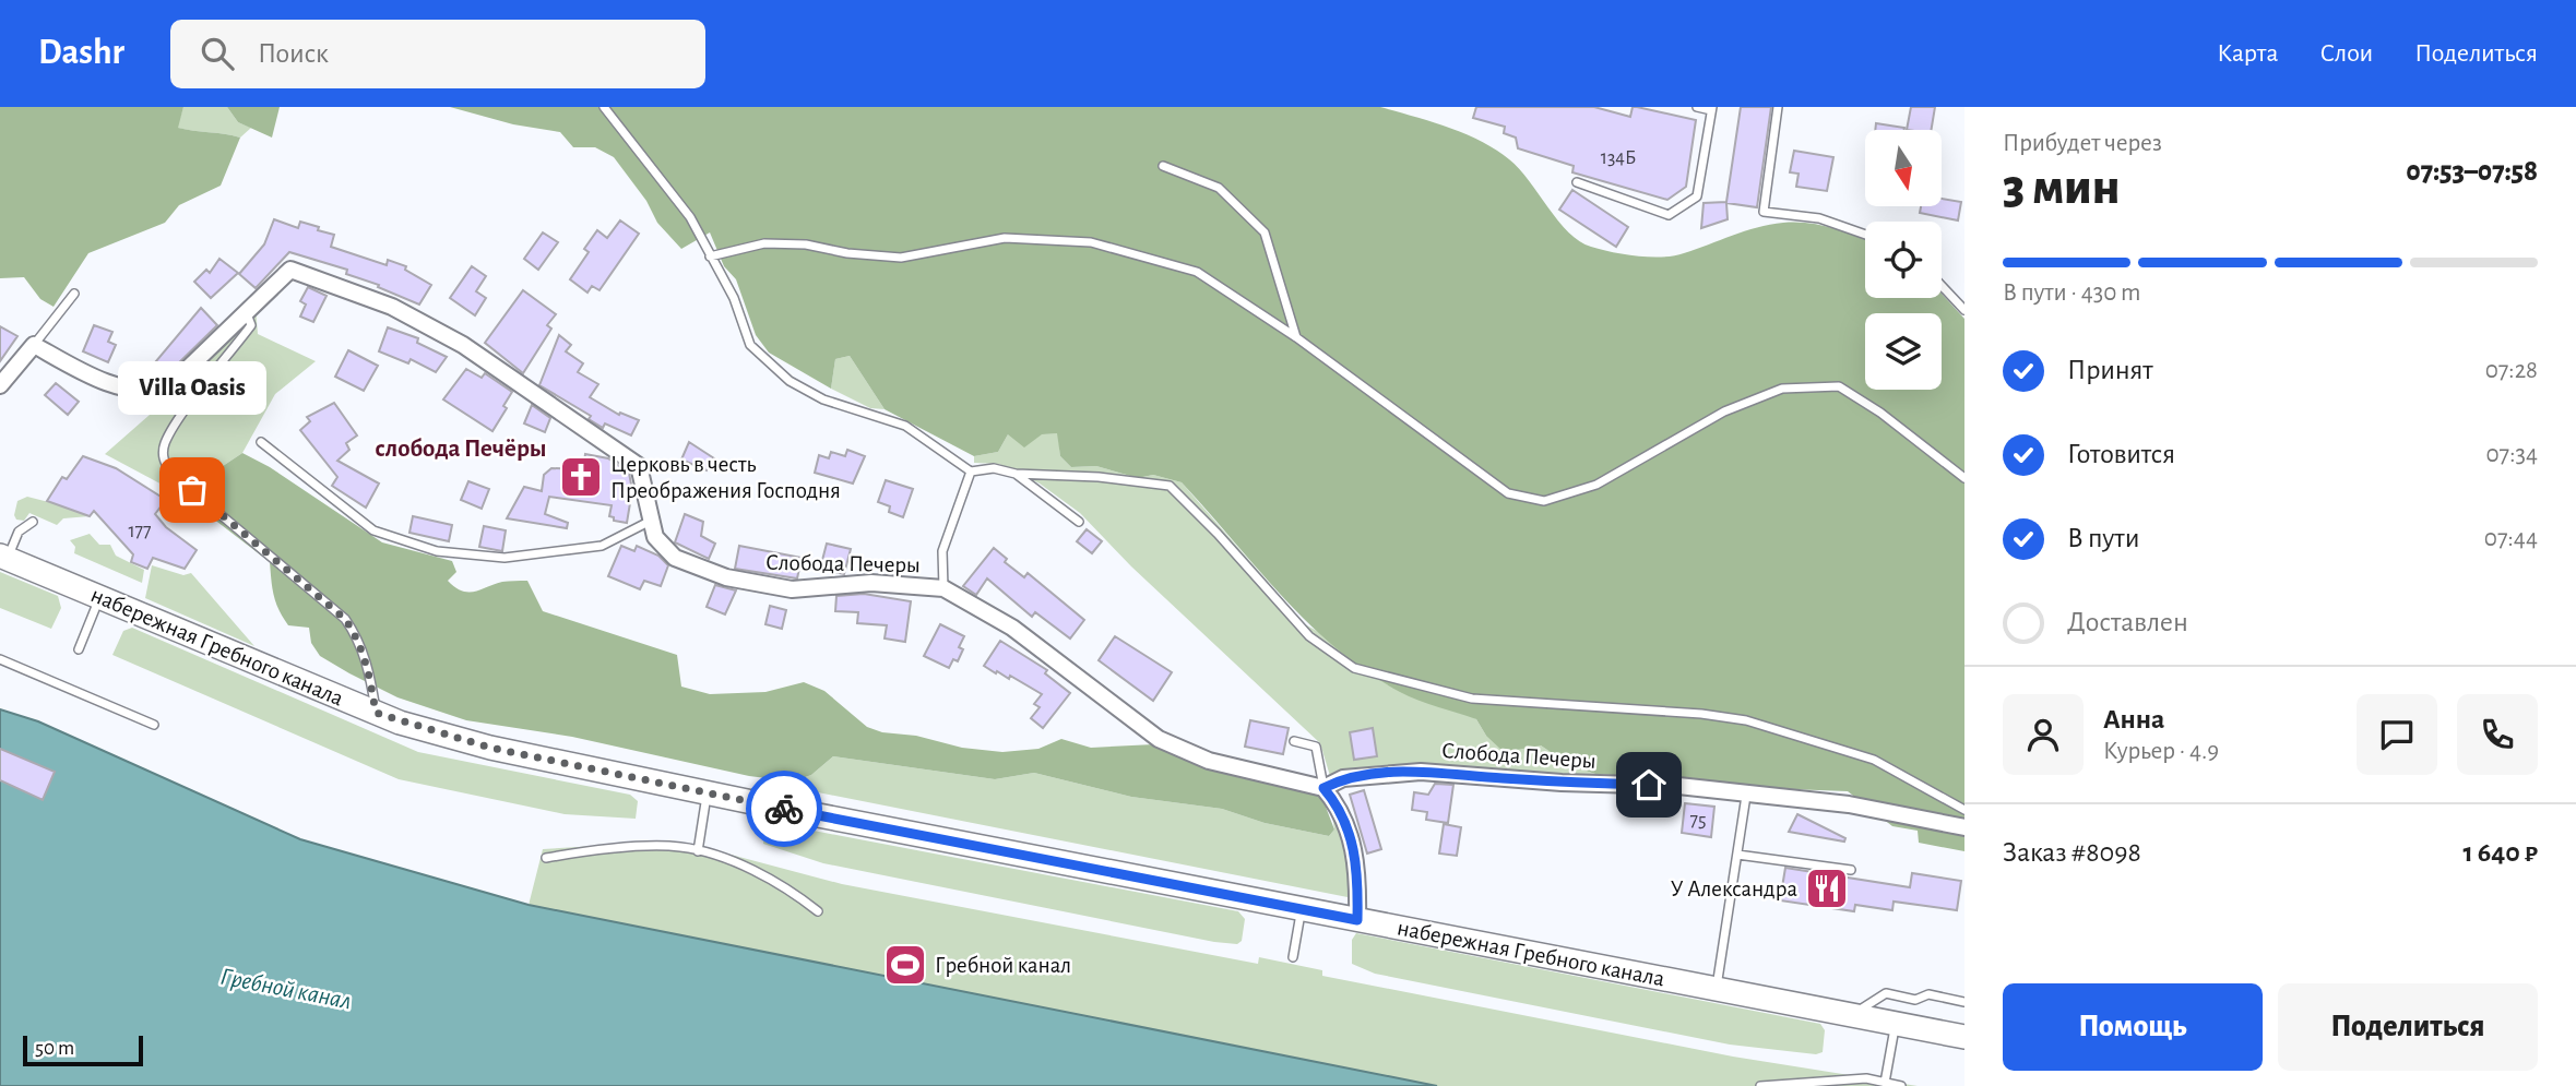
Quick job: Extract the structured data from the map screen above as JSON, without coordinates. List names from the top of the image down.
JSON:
{
  "streets": {
    "street": ["Слобода Печеры", "набережная Гребного канала"]
  },
  "districts": ["слобода Печёры"],
  "water": ["Гребной канал"],
  "places": {
    "church": ["Церковь в честь Преображения Господня"],
    "other": ["Villa Oasis"],
    "restaurant": ["У Александра"],
    "sports": ["Гребной канал"]
  },
  "house_numbers": ["134Б", "177", "75"],
  "scale_bar": "50 m",
  "north": "bottom",
  "page": {
    "header": "Dashr",
    "search": "Поиск",
    "nav": ["Карта", "Слои", "Поделиться"],
    "heading": ["3 мин", "Прибудет через", "07:53–07:58"],
    "panel": [
      "Анна",
      "Курьер · 4.9",
      "Заказ #8098",
      "1 640 ₽"
    ],
    "bar": "В пути · 430 m",
    "list": [
      ["Принят", "07:28"],
      ["Готовится", "07:34"],
      ["В пути", "07:44"],
      "Доставлен"
    ],
    "bubble": "Villa Oasis",
    "buttons": ["Помощь", "Поделиться"],
    "scale": "50 m"
  }
}
